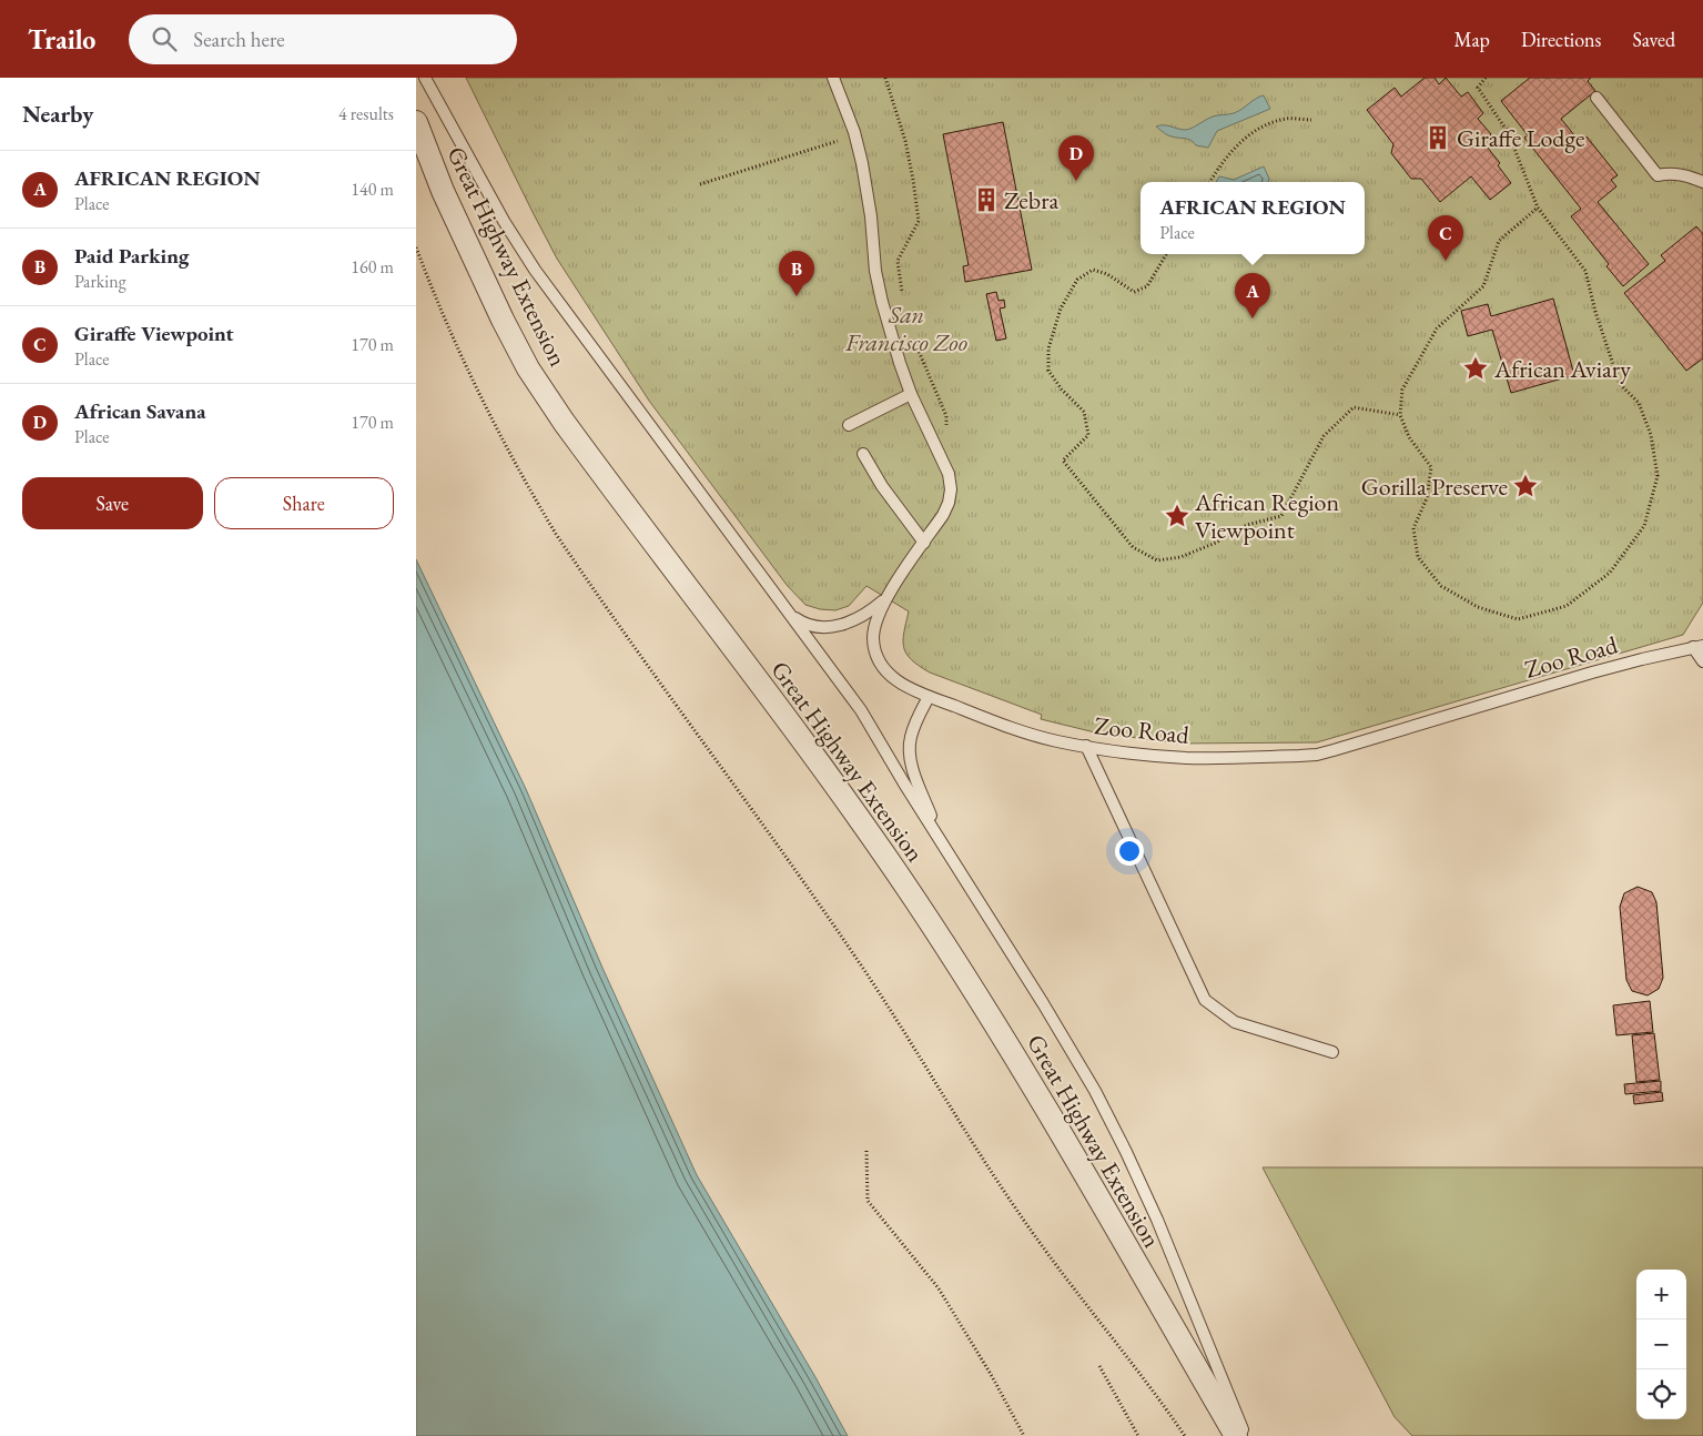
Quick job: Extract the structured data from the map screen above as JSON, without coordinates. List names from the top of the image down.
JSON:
{
  "streets": {
    "street": ["Great Highway Extension"],
    "lane": ["Zoo Road"]
  },
  "parks": ["San Francisco Zoo"],
  "places": {
    "building": ["Giraffe Lodge", "Zebra"],
    "place": ["African Aviary", "Gorilla Preserve", "African Region Viewpoint"]
  },
  "page": {
    "header": "Trailo",
    "search": "Search here",
    "nav": ["Map", "Directions", "Saved"],
    "heading": ["Nearby", "4 results"],
    "pins": [
      "D",
      "C",
      "B",
      "A"
    ],
    "list": [
      {
        "mark": "A",
        "name": "AFRICAN REGION",
        "note": "Place",
        "value": "140 m"
      },
      {
        "mark": "B",
        "name": "Paid Parking",
        "note": "Parking",
        "value": "160 m"
      },
      {
        "mark": "C",
        "name": "Giraffe Viewpoint",
        "note": "Place",
        "value": "170 m"
      },
      {
        "mark": "D",
        "name": "African Savana",
        "note": "Place",
        "value": "170 m"
      }
    ],
    "popup": ["AFRICAN REGION", "Place"],
    "buttons": ["Save", "Share"],
    "map_buttons": ["+", "−"]
  }
}
